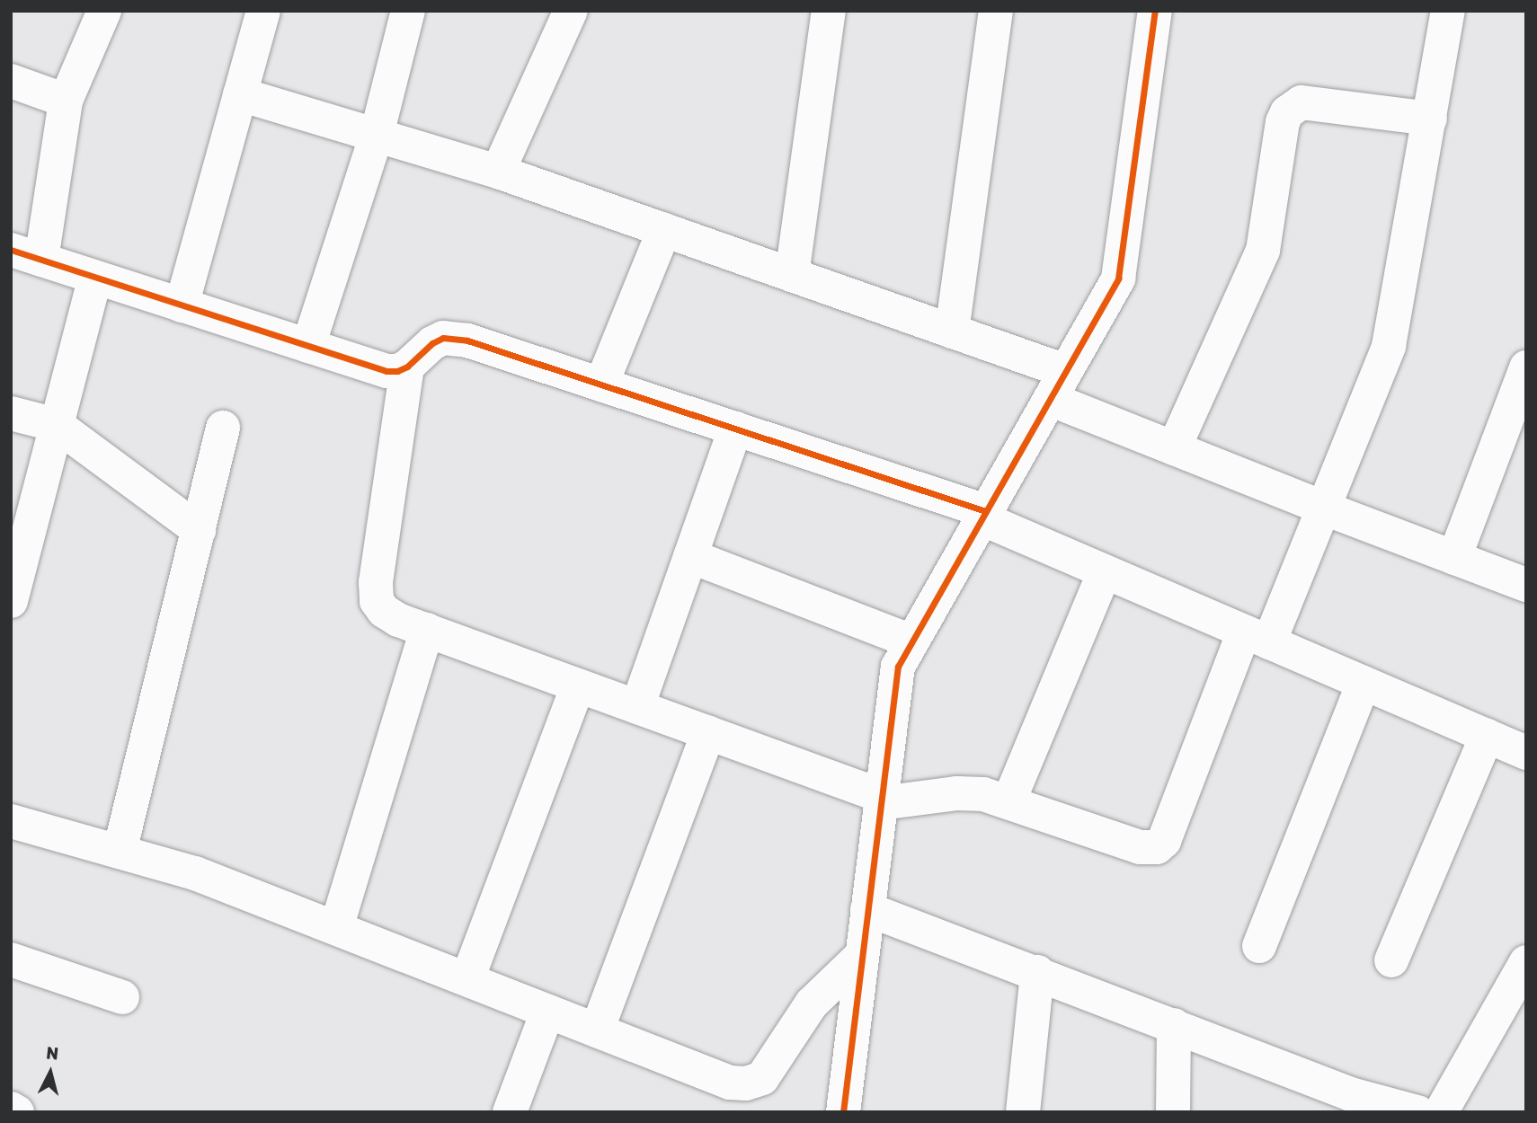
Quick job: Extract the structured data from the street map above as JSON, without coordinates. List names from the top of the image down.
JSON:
{
  "north": "top"
}
